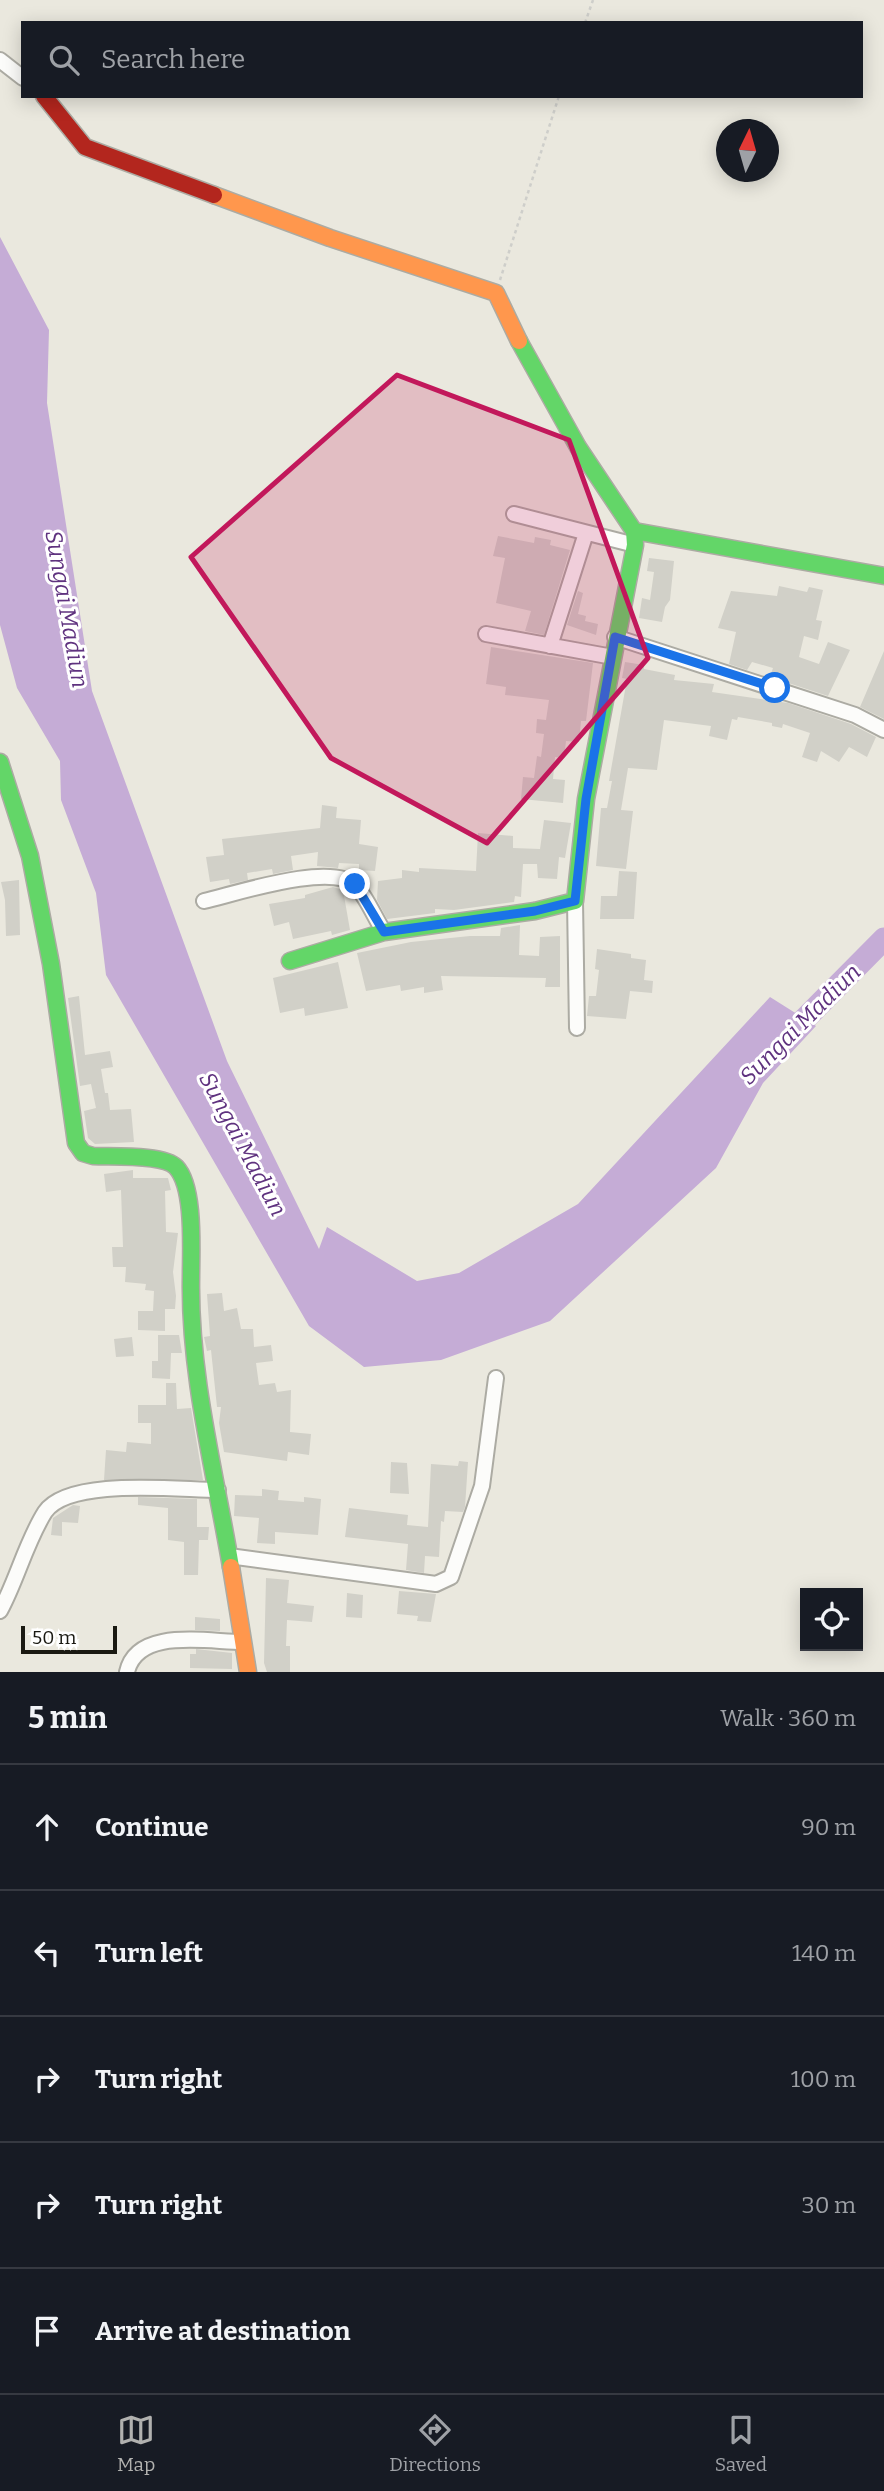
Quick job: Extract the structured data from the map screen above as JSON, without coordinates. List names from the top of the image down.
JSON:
{
  "water": ["Sungai Madiun"],
  "scale_bar": "50 m",
  "north": "top",
  "page": {
    "search": "Search here",
    "scale": "50 m",
    "heading": ["5 min", "Walk · 360 m"],
    "list": [
      ["Continue", "90 m"],
      ["Turn left", "140 m"],
      ["Turn right", "100 m"],
      ["Turn right", "30 m"],
      "Arrive at destination"
    ],
    "nav": ["Map", "Directions", "Saved"]
  }
}
